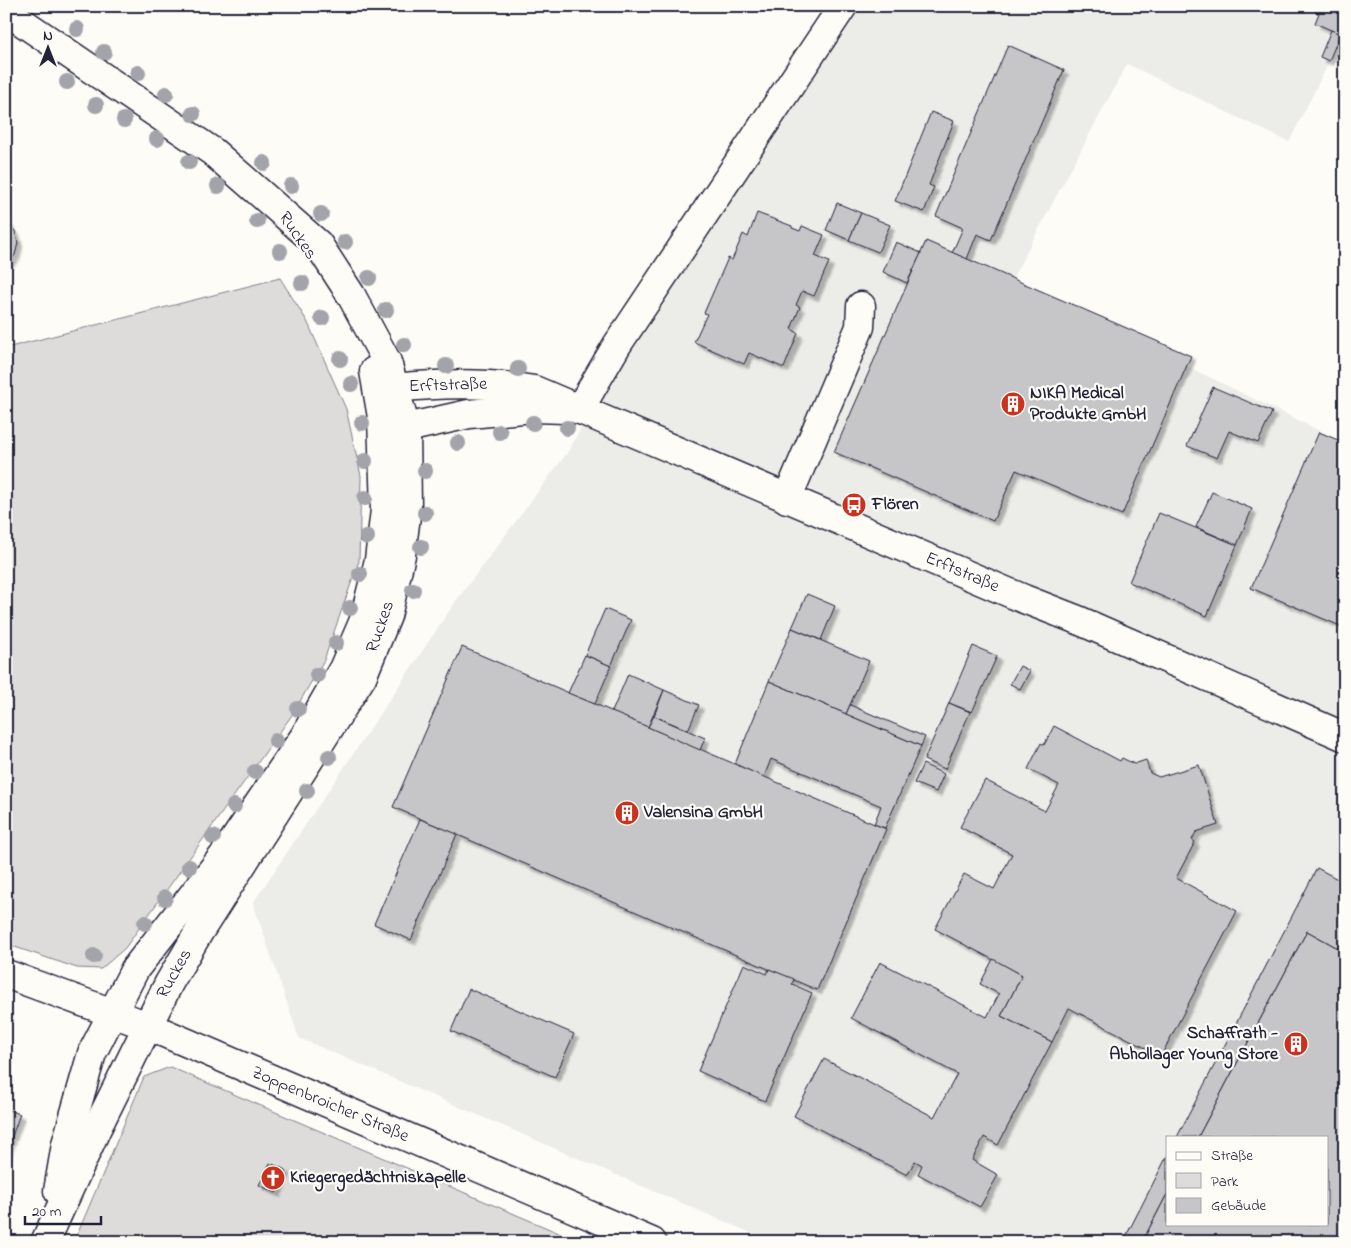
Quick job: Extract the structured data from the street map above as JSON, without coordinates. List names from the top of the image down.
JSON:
{
  "streets": {
    "main road": ["Ruckes", "Erftstraße", "Zoppenbroicher Straße"]
  },
  "crossings": [
    ["Ruckes", "Erftstraße"],
    ["Ruckes", "Zoppenbroicher Straße"]
  ],
  "places": {
    "building": ["NIKA Medical Produkte GmbH", "Valensina GmbH", "Schaffrath - Abhollager Young Store"],
    "bus stop": ["Flören"],
    "church": ["Kriegergedächtniskapelle"]
  },
  "legend": ["Straße", "Park", "Gebäude"],
  "scale_bar": "20 m",
  "north": "top"
}
